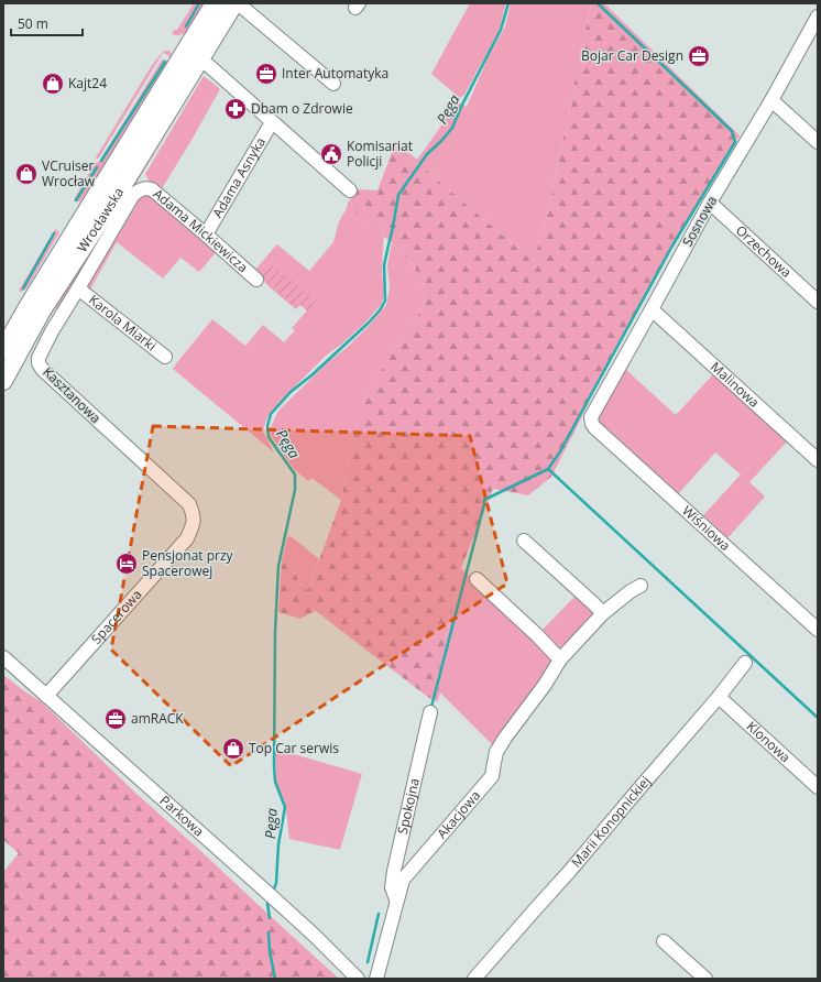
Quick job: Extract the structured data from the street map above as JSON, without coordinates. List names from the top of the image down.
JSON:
{
  "streets": {
    "main road": ["Wrocławska"],
    "street": [
      "Adama Asnyka",
      "Sosnowa",
      "Adama Mickiewicza",
      "Orzechowa",
      "Karola Miarki",
      "Malinowa",
      "Kasztanowa",
      "Wiśniowa",
      "Spacerowa",
      "Klonowa",
      "Spokojna",
      "Akacjowa",
      "Parkowa",
      "Marii Konopnickiej"
    ]
  },
  "crossings": [
    ["Adama Asnyka", "Adama Mickiewicza"],
    ["Sosnowa", "Orzechowa"],
    ["Sosnowa", "Malinowa"],
    ["Sosnowa", "Wiśniowa"],
    ["Adama Mickiewicza", "Kasztanowa"],
    ["Karola Miarki", "Kasztanowa"],
    ["Kasztanowa", "Spacerowa"],
    ["Spacerowa", "Parkowa"],
    ["Klonowa", "Marii Konopnickiej"],
    ["Spokojna", "Akacjowa"]
  ],
  "water": ["Pęga"],
  "places": {
    "office": ["Bojar Car Design", "Inter Automatyka", "amRACK"],
    "shop": ["Kajt24", "VCruiser Wrocław", "Top Car serwis"],
    "pharmacy": ["Dbam o Zdrowie"],
    "public building": ["Komisariat Policji"],
    "hotel": ["Pensjonat przy Spacerowej"]
  },
  "scale_bar": "50 m"
}
